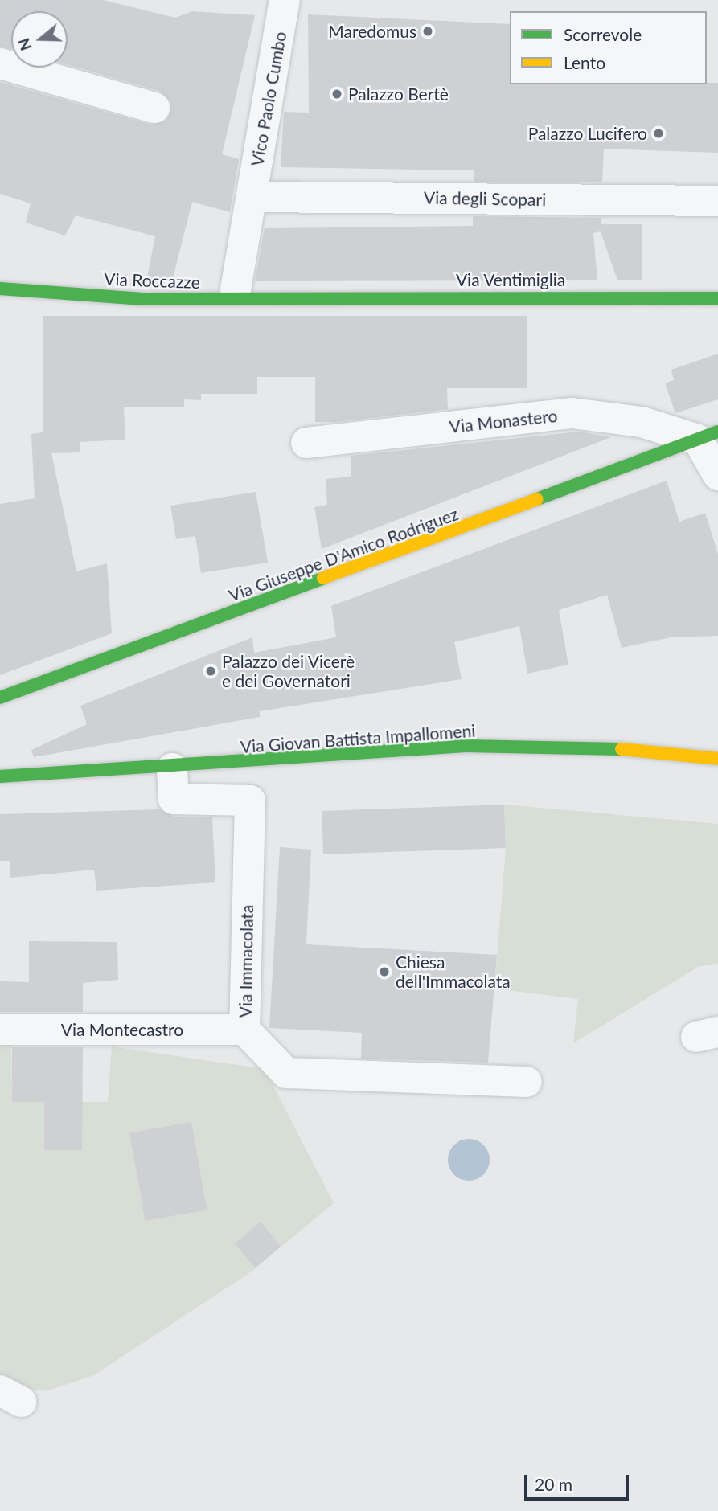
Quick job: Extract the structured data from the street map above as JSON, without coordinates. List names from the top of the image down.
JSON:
{
  "streets": {
    "street": [
      "Vico Paolo Cumbo",
      "Via degli Scopari",
      "Via Ventimiglia",
      "Via Roccazze",
      "Via Monastero",
      "Via Giuseppe D'Amico Rodriguez",
      "Via Giovan Battista Impallomeni",
      "Via Immacolata",
      "Via Montecastro"
    ]
  },
  "crossings": [
    ["Vico Paolo Cumbo", "Via degli Scopari"],
    ["Via Ventimiglia", "Via Roccazze"],
    ["Via Monastero", "Via Giuseppe D'Amico Rodriguez"],
    ["Via Giovan Battista Impallomeni", "Via Immacolata"],
    ["Via Immacolata", "Via Montecastro"]
  ],
  "places": [
    "Maredomus",
    "Palazzo Bertè",
    "Palazzo Lucifero",
    "Palazzo dei Vicerè e dei Governatori",
    "Chiesa dell'Immacolata"
  ],
  "legend": ["Scorrevole", "Lento"],
  "scale_bar": "20 m",
  "north": "left"
}
